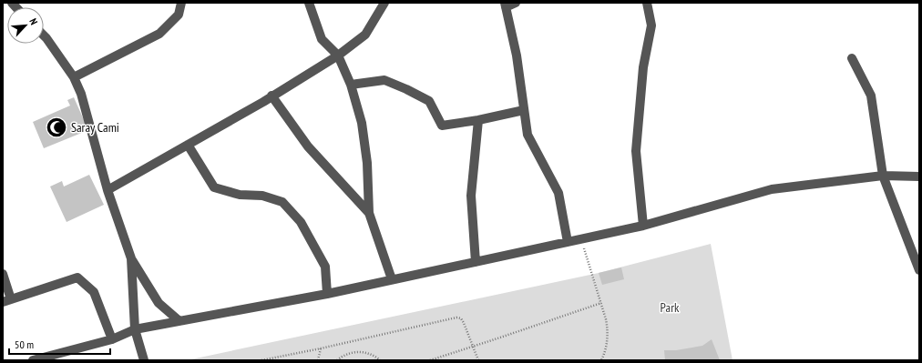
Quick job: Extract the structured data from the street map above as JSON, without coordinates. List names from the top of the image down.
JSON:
{
  "parks": ["Park"],
  "places": {
    "mosque": ["Saray Cami"]
  },
  "scale_bar": "50 m",
  "north": "top right"
}
